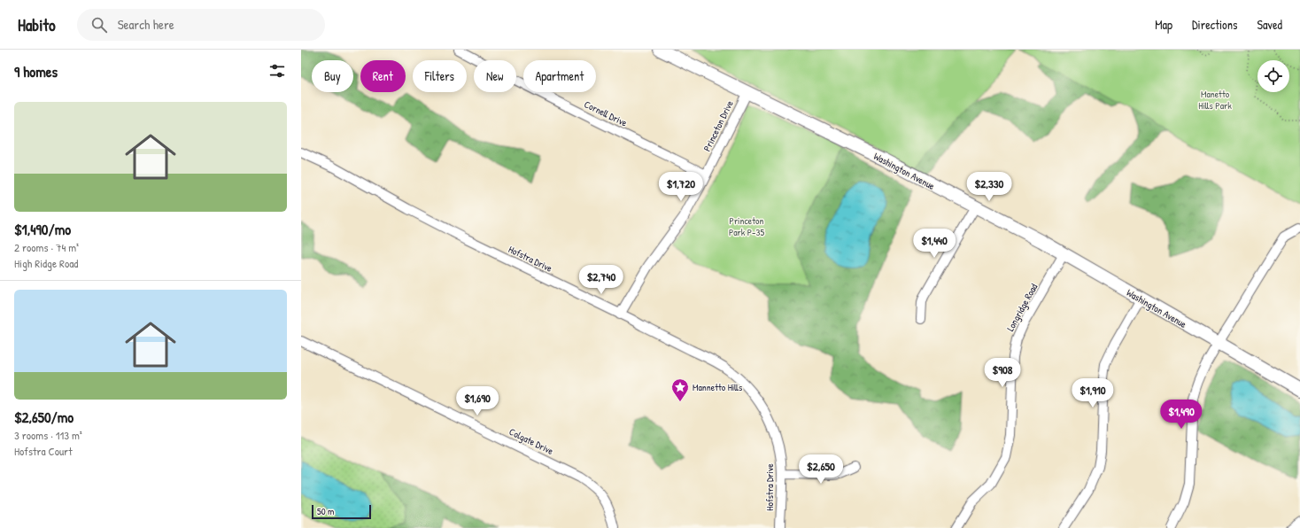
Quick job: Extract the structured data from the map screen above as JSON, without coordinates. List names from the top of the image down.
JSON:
{
  "streets": {
    "main road": ["Washington Avenue"],
    "street": [
      "Cornell Drive",
      "Princeton Drive",
      "Hofstra Drive",
      "Longridge Road",
      "Colgate Drive"
    ]
  },
  "crossings": [
    ["Cornell Drive", "Princeton Drive"],
    ["Princeton Drive", "Washington Avenue"],
    ["Princeton Drive", "Hofstra Drive"],
    ["Washington Avenue", "Longridge Road"]
  ],
  "parks": ["Manetto Hills Park", "Princeton Park P-35"],
  "places": {
    "place": ["Mannetto Hills"]
  },
  "scale_bar": "50 m",
  "page": {
    "header": "Habito",
    "search": "Search here",
    "nav": ["Map", "Directions", "Saved"],
    "heading": "9 homes",
    "chip": [
      "Buy",
      "Rent",
      "Filters",
      "New",
      "Apartment"
    ],
    "list": [
      {
        "name": "$1,490/mo",
        "note": "2 rooms · 74 m² · High Ridge Road"
      },
      {
        "name": "$2,650/mo",
        "note": "3 rooms · 113 m² · Hofstra Court"
      }
    ],
    "price": [
      "$1,720",
      "$2,330",
      "$1,440",
      "$2,740",
      "$908",
      "$1,910",
      "$1,690",
      "$1,490",
      "$2,650"
    ],
    "scale": "50 m"
  }
}
